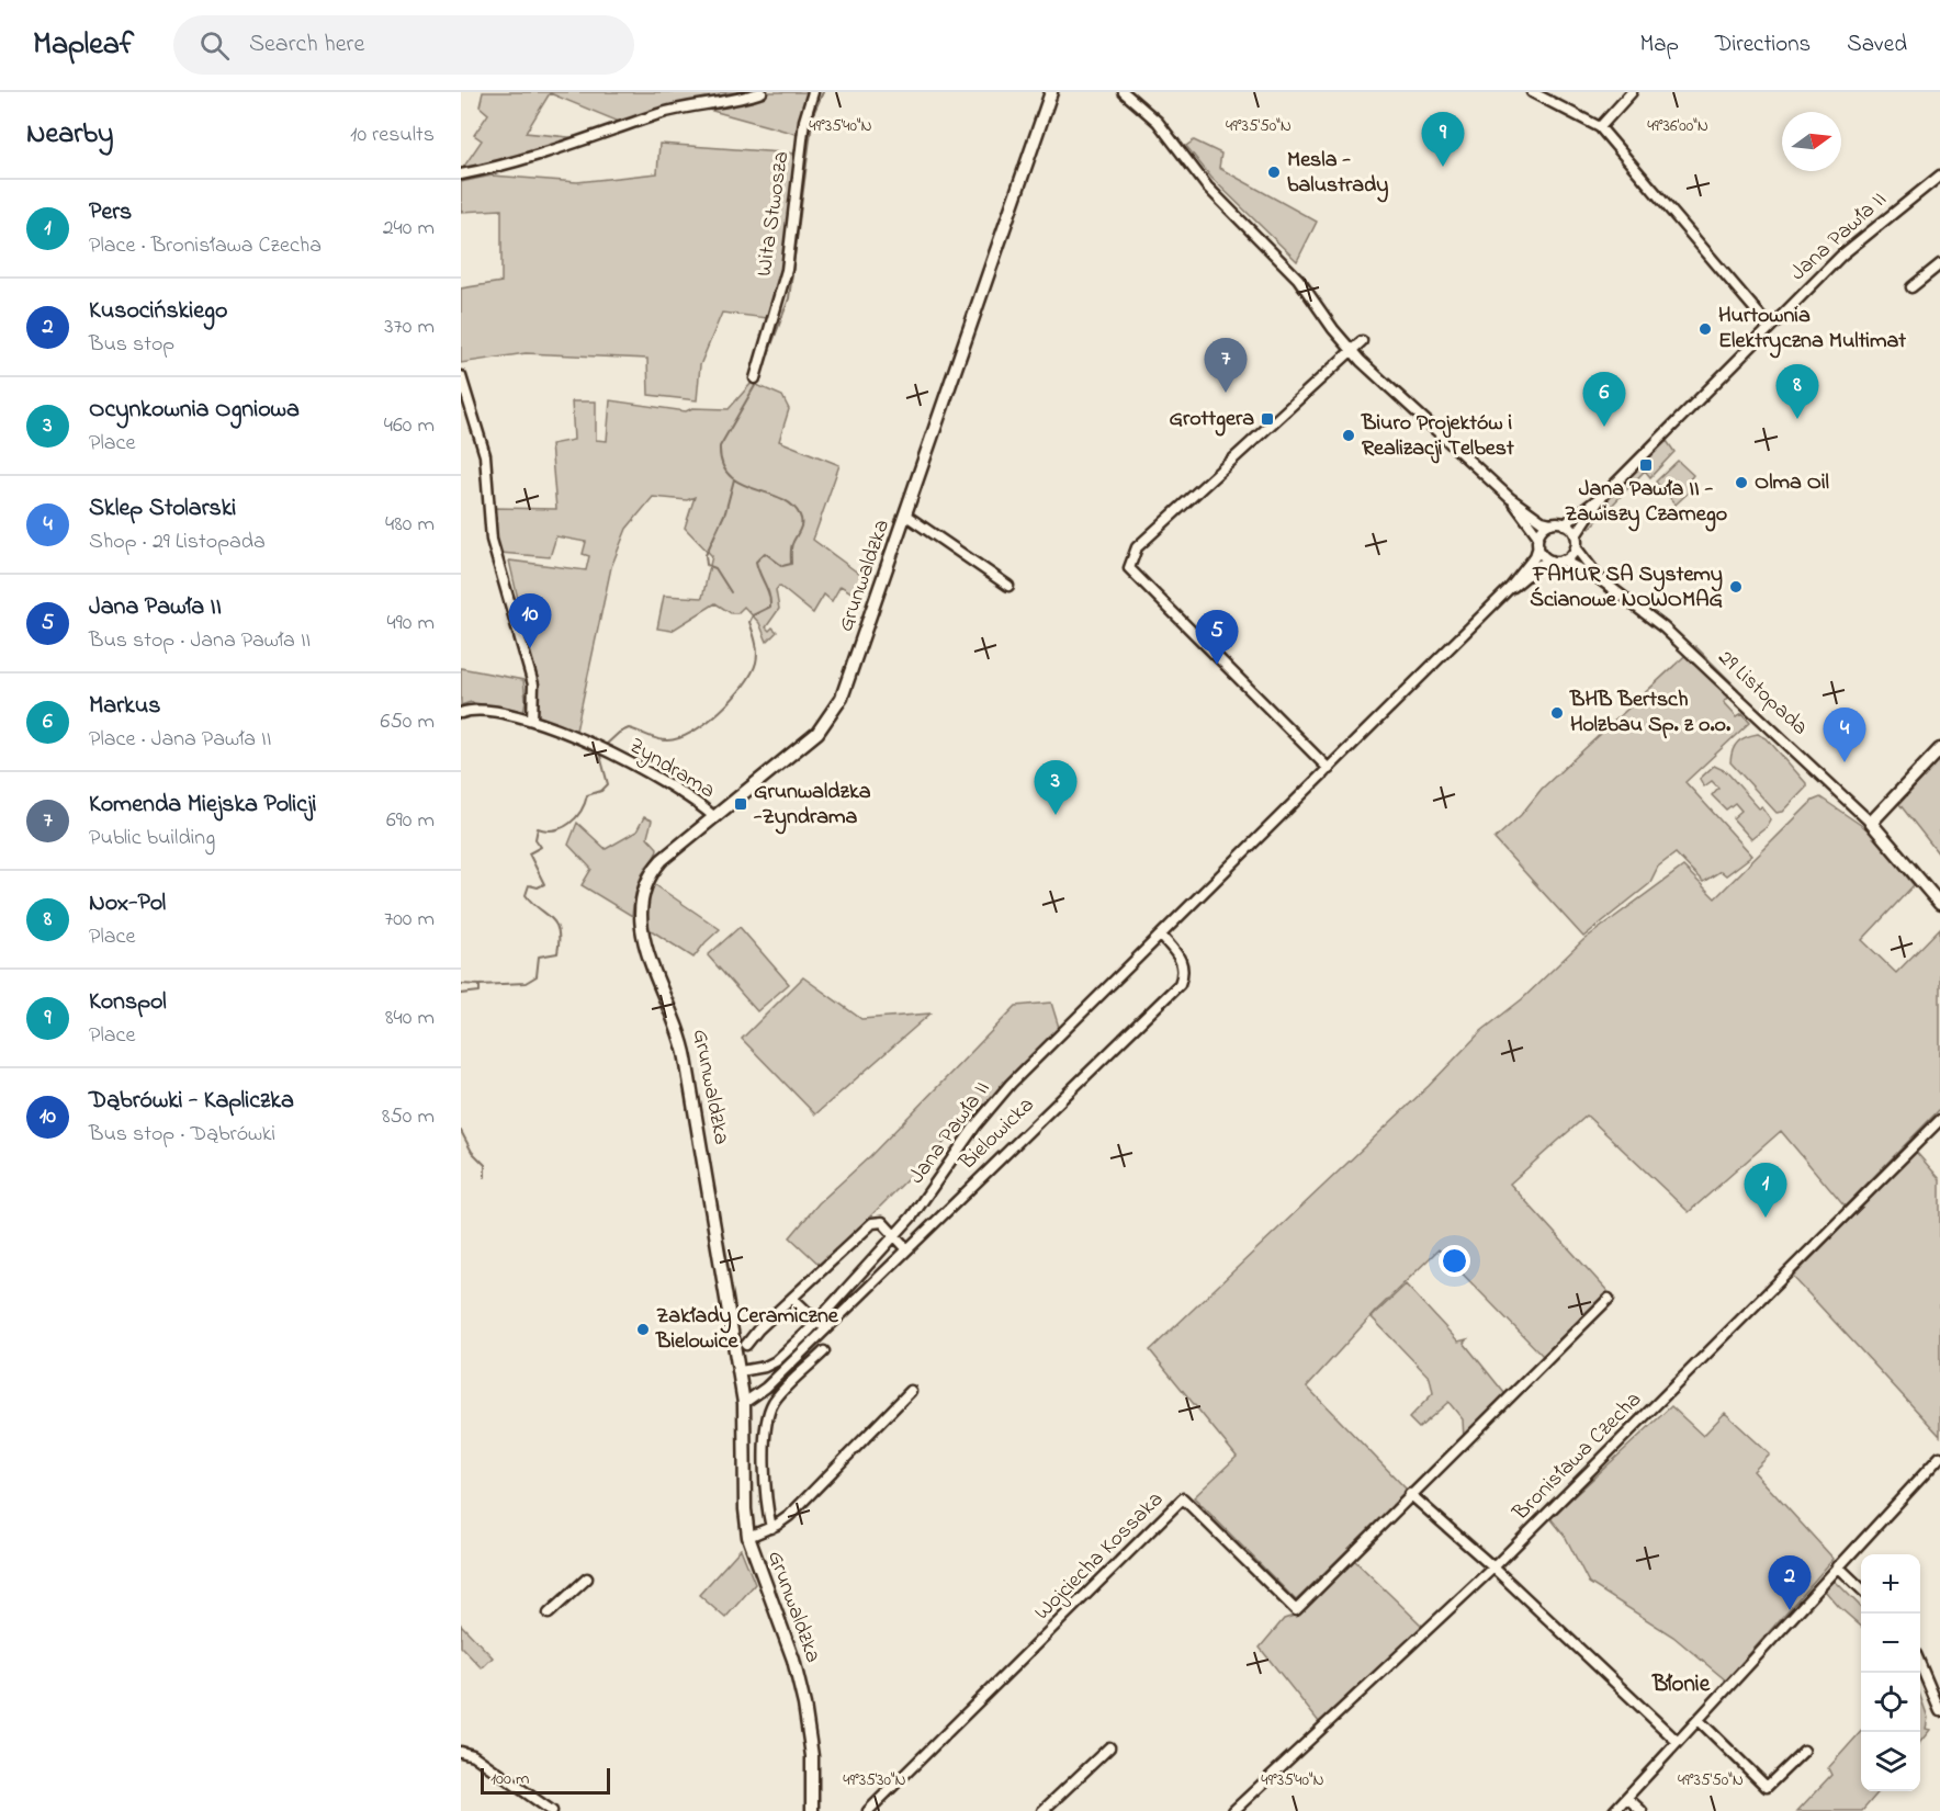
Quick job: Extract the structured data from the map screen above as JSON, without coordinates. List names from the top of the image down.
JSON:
{
  "streets": {
    "street": [
      "Wita Stwosza",
      "Jana Pawła II",
      "Grunwaldzka",
      "29 Listopada",
      "Zyndrama",
      "Bielowicka",
      "Bronisława Czecha",
      "Wojciecha Kossaka"
    ]
  },
  "crossings": [
    ["Jana Pawła II", "Grunwaldzka"],
    ["Jana Pawła II", "29 Listopada"],
    ["Jana Pawła II", "Bielowicka"],
    ["Grunwaldzka", "Zyndrama"],
    ["Grunwaldzka", "Bielowicka"]
  ],
  "districts": ["Błonie"],
  "places": {
    "other": [
      "Mesla - balustrady",
      "Hurtownia Elektryczna Multimat",
      "Biuro Projektów i Realizacji Telbest",
      "Olma Oil",
      "FAMUR SA Systemy Ścianowe NOWOMAG",
      "BHB Bertsch Holzbau Sp. z o.o.",
      "Zakłady Ceramiczne Bielowice"
    ],
    "transit": ["Grottgera", "Jana Pawła II - Zawiszy Czarnego", "Grunwaldzka -Zyndrama"]
  },
  "scale_bar": "100 m",
  "north": "right",
  "page": {
    "header": "Mapleaf",
    "search": "Search here",
    "nav": ["Map", "Directions", "Saved"],
    "heading": ["Nearby", "10 results"],
    "pins": [
      "9",
      "7",
      "8",
      "6",
      "10",
      "5",
      "4",
      "3",
      "1",
      "2"
    ],
    "list": [
      {
        "mark": "1",
        "name": "Pers",
        "note": "Place · Bronisława Czecha",
        "value": "240 m"
      },
      {
        "mark": "2",
        "name": "Kusocińskiego",
        "note": "Bus stop",
        "value": "370 m"
      },
      {
        "mark": "3",
        "name": "Ocynkownia Ogniowa",
        "note": "Place",
        "value": "460 m"
      },
      {
        "mark": "4",
        "name": "Sklep Stolarski",
        "note": "Shop · 29 Listopada",
        "value": "480 m"
      },
      {
        "mark": "5",
        "name": "Jana Pawła II",
        "note": "Bus stop · Jana Pawła II",
        "value": "490 m"
      },
      {
        "mark": "6",
        "name": "Markus",
        "note": "Place · Jana Pawła II",
        "value": "650 m"
      },
      {
        "mark": "7",
        "name": "Komenda Miejska Policji",
        "note": "Public building",
        "value": "690 m"
      },
      {
        "mark": "8",
        "name": "Nox-Pol",
        "note": "Place",
        "value": "700 m"
      },
      {
        "mark": "9",
        "name": "Konspol",
        "note": "Place",
        "value": "840 m"
      },
      {
        "mark": "10",
        "name": "Dąbrówki - Kapliczka",
        "note": "Bus stop · Dąbrówki",
        "value": "850 m"
      }
    ],
    "map_buttons": ["+", "−"],
    "scale": "100 m"
  },
  "coordinates": [
    "49°35'40\"N",
    "49°35'50\"N",
    "49°36'00\"N",
    "49°35'30\"N"
  ]
}
